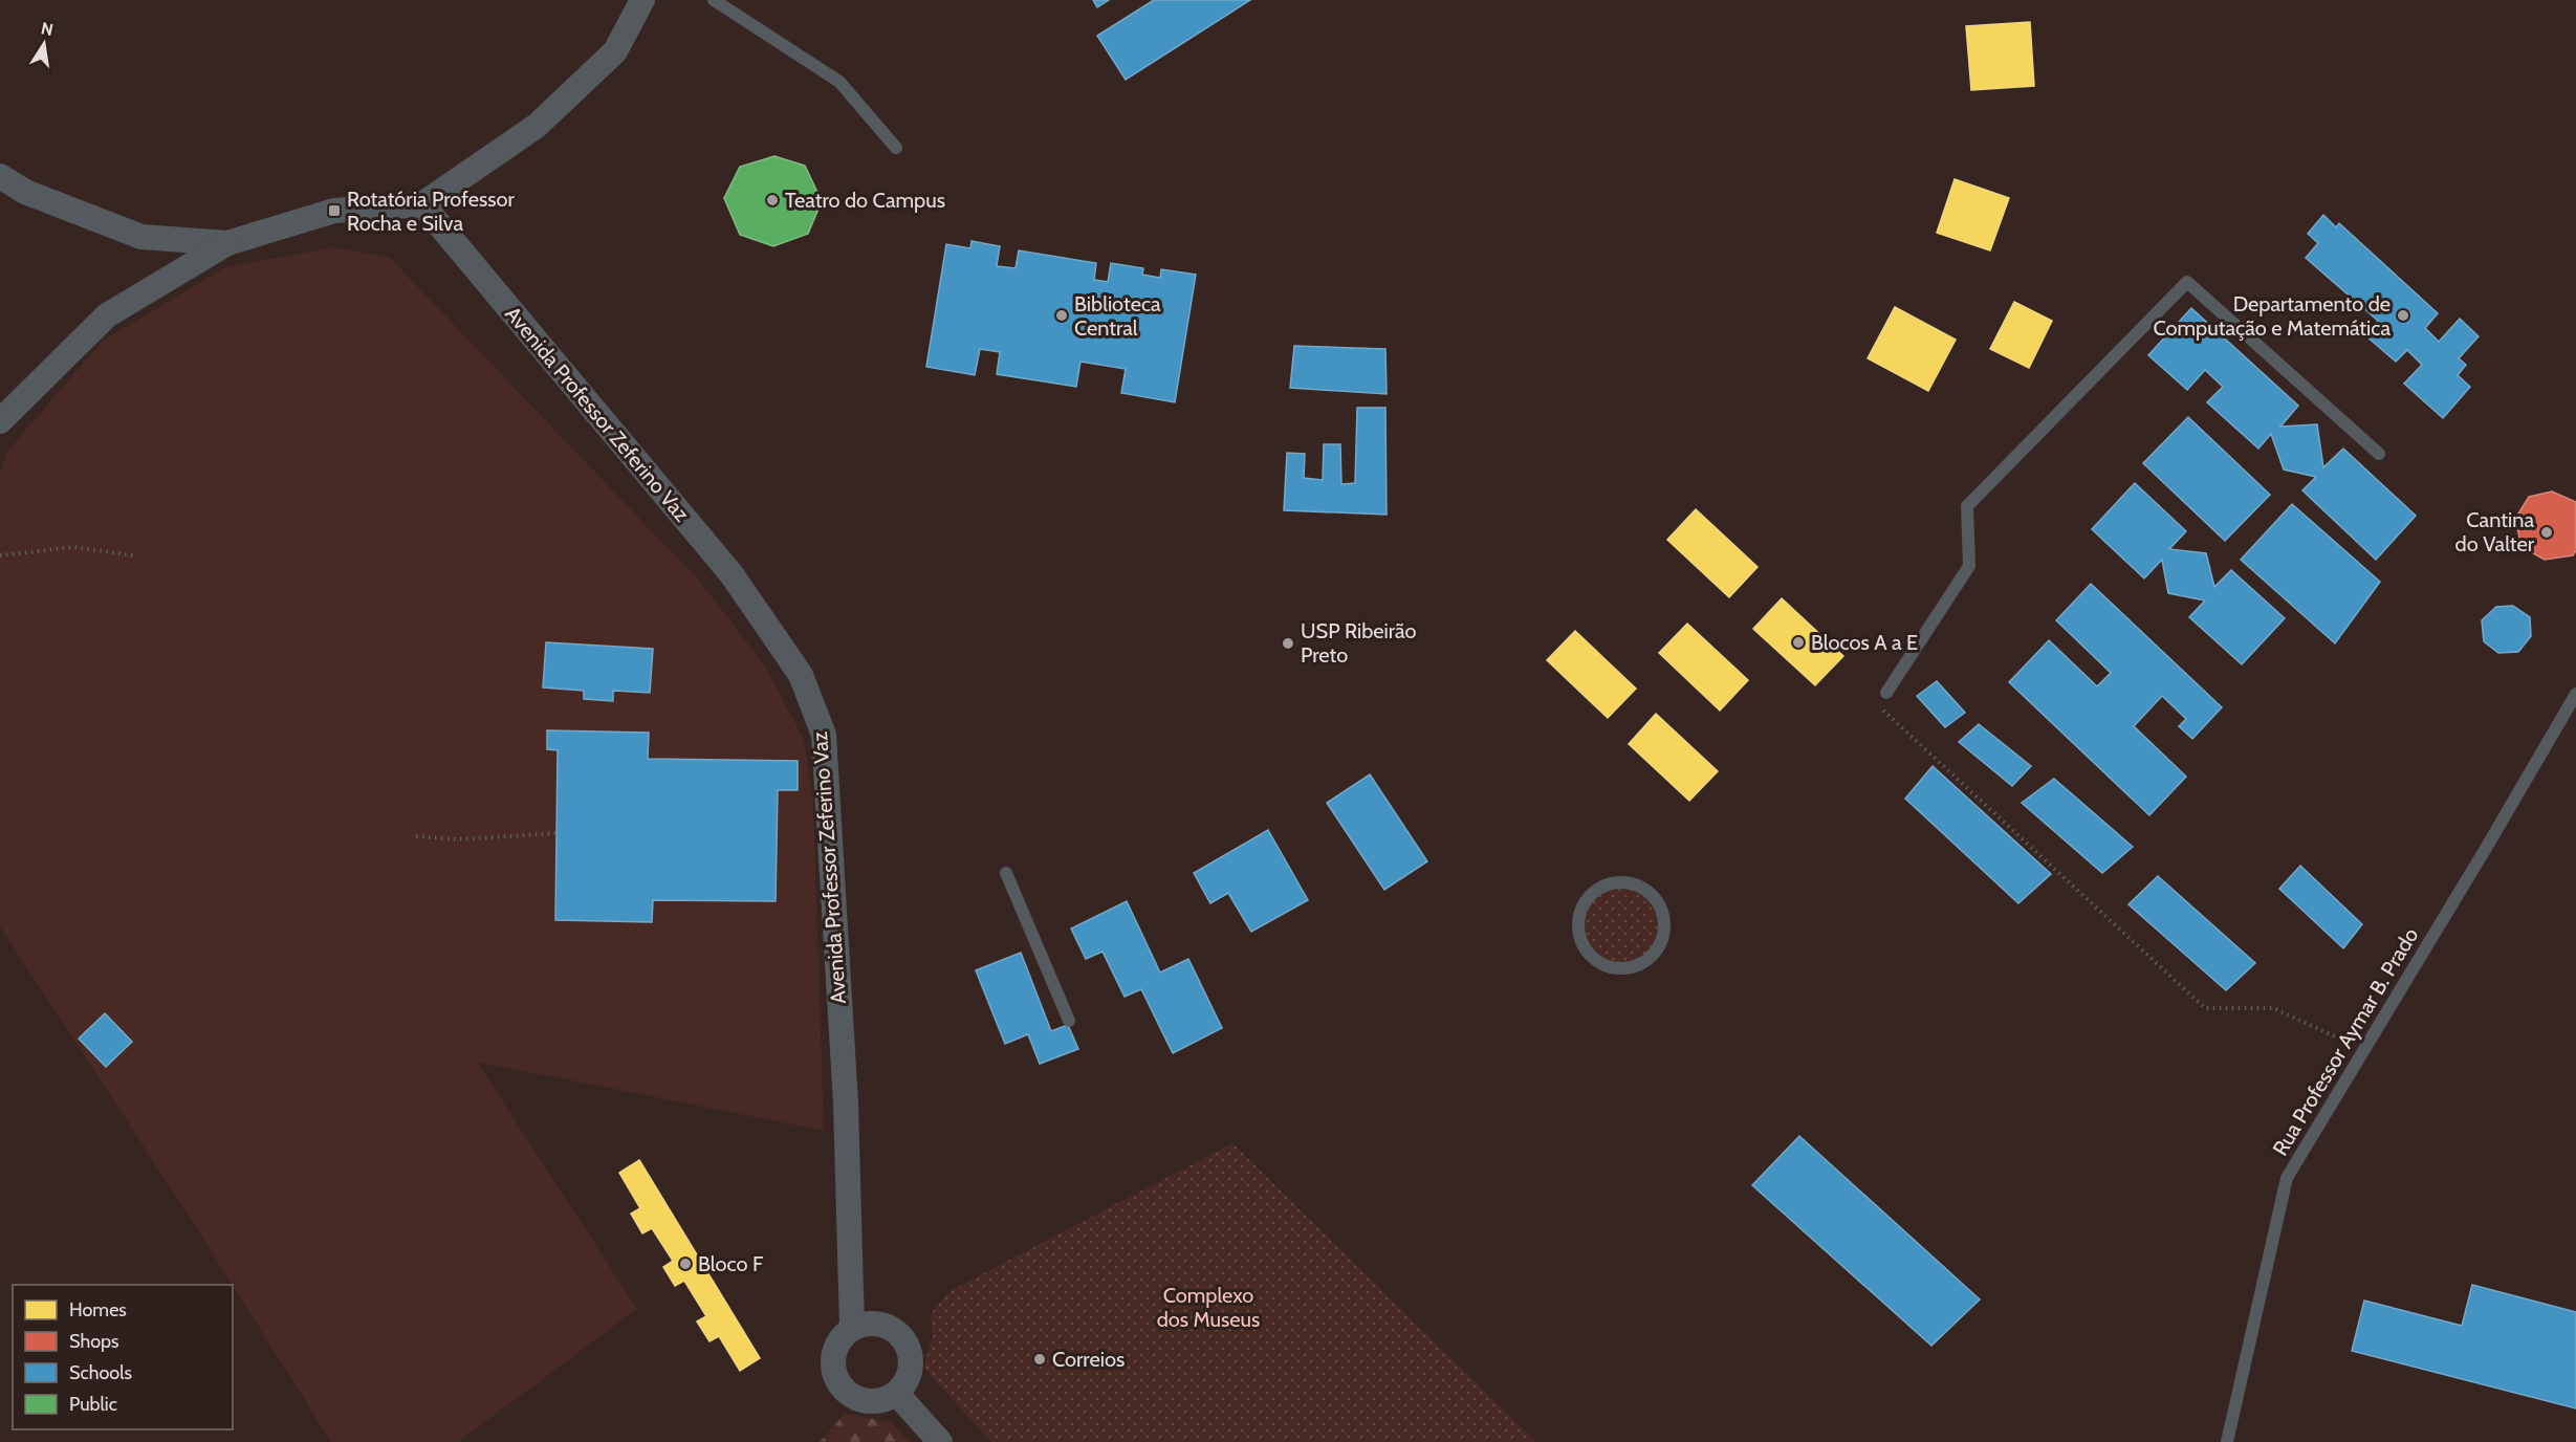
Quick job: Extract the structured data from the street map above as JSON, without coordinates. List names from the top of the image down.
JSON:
{
  "streets": {
    "street": ["Avenida Professor Zeferino Vaz"],
    "lane": ["Rua Professor Aymar B. Prado"]
  },
  "parks": ["Complexo dos Museus"],
  "places": {
    "other": [
      "Teatro do Campus",
      "Biblioteca Central",
      "Departamento de Computação e Matemática",
      "Cantina do Valter",
      "Blocos A a E",
      "USP Ribeirão Preto",
      "Bloco F",
      "Correios"
    ],
    "transit": ["Rotatória Professor Rocha e Silva"]
  },
  "legend": [
    "Homes",
    "Shops",
    "Schools",
    "Public"
  ],
  "north": "top"
}
